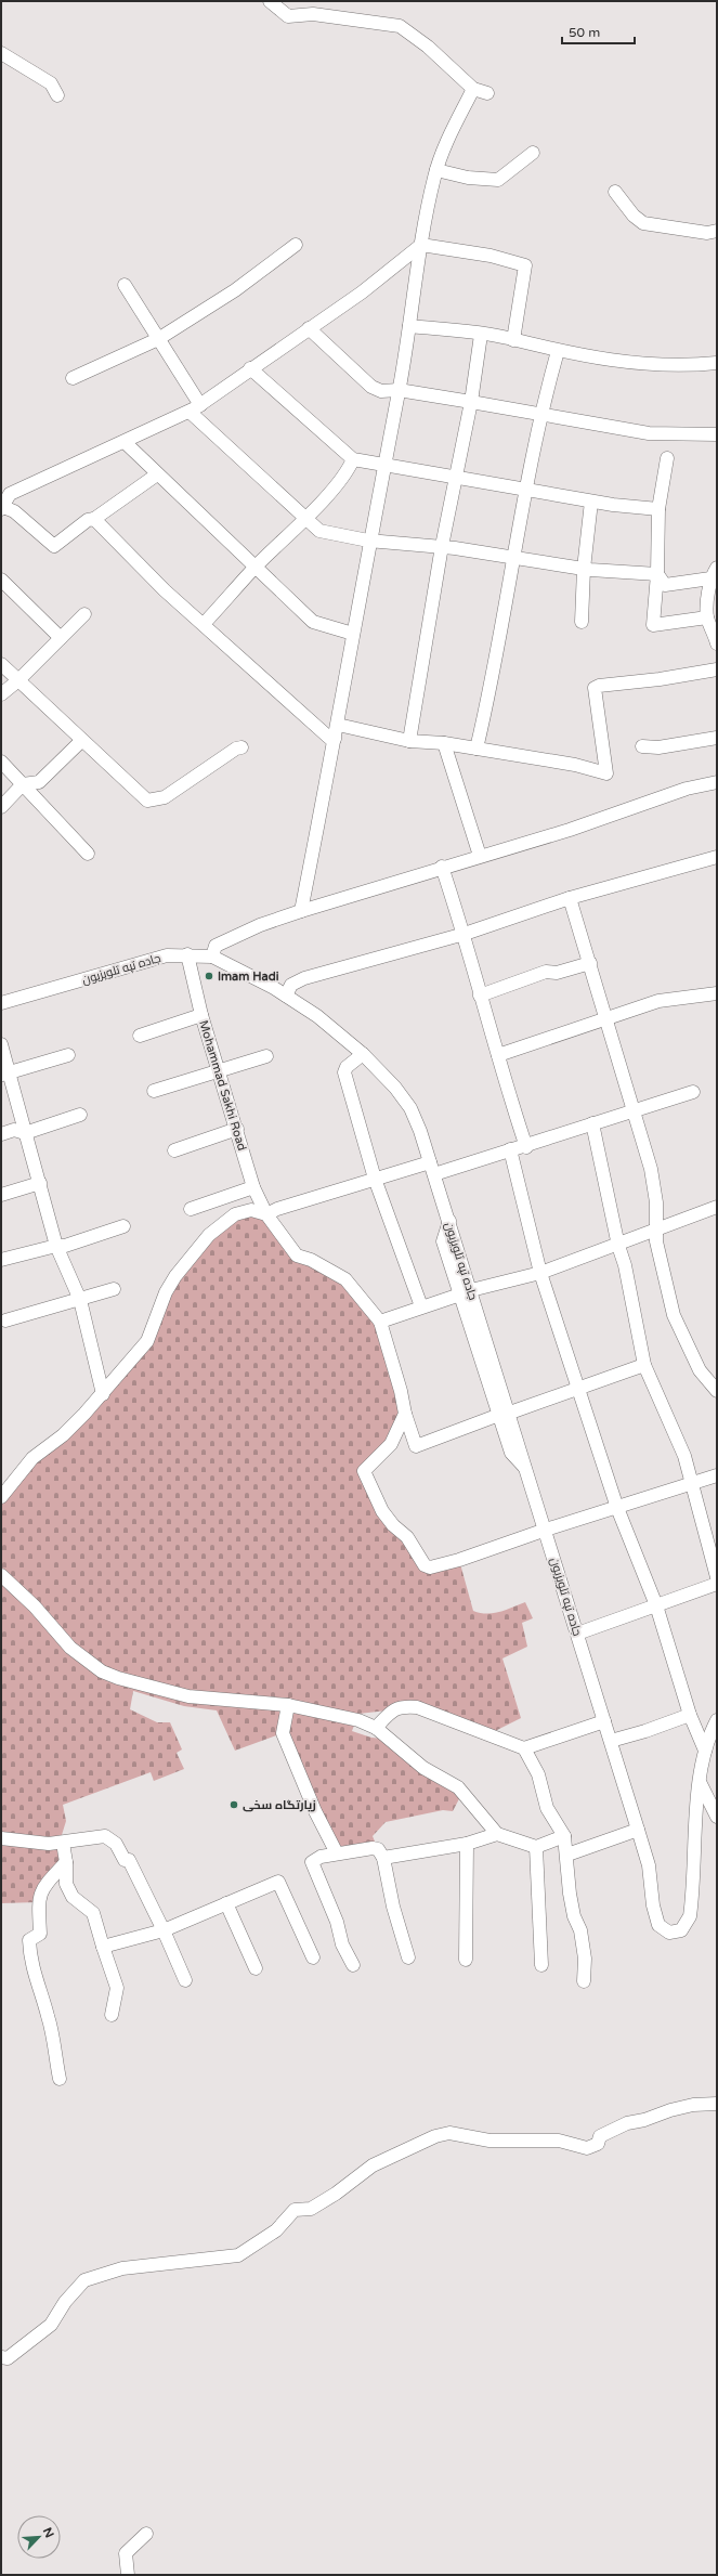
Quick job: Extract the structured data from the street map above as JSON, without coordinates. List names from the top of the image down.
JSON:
{
  "streets": {
    "street": ["جاده تپه تلویزیون", "Mohammad Sakhi Road"]
  },
  "crossings": [
    ["جاده تپه تلویزیون", "Mohammad Sakhi Road"]
  ],
  "places": ["Imam Hadi", "زیارتگاه سخی"],
  "scale_bar": "50 m",
  "north": "top right"
}
